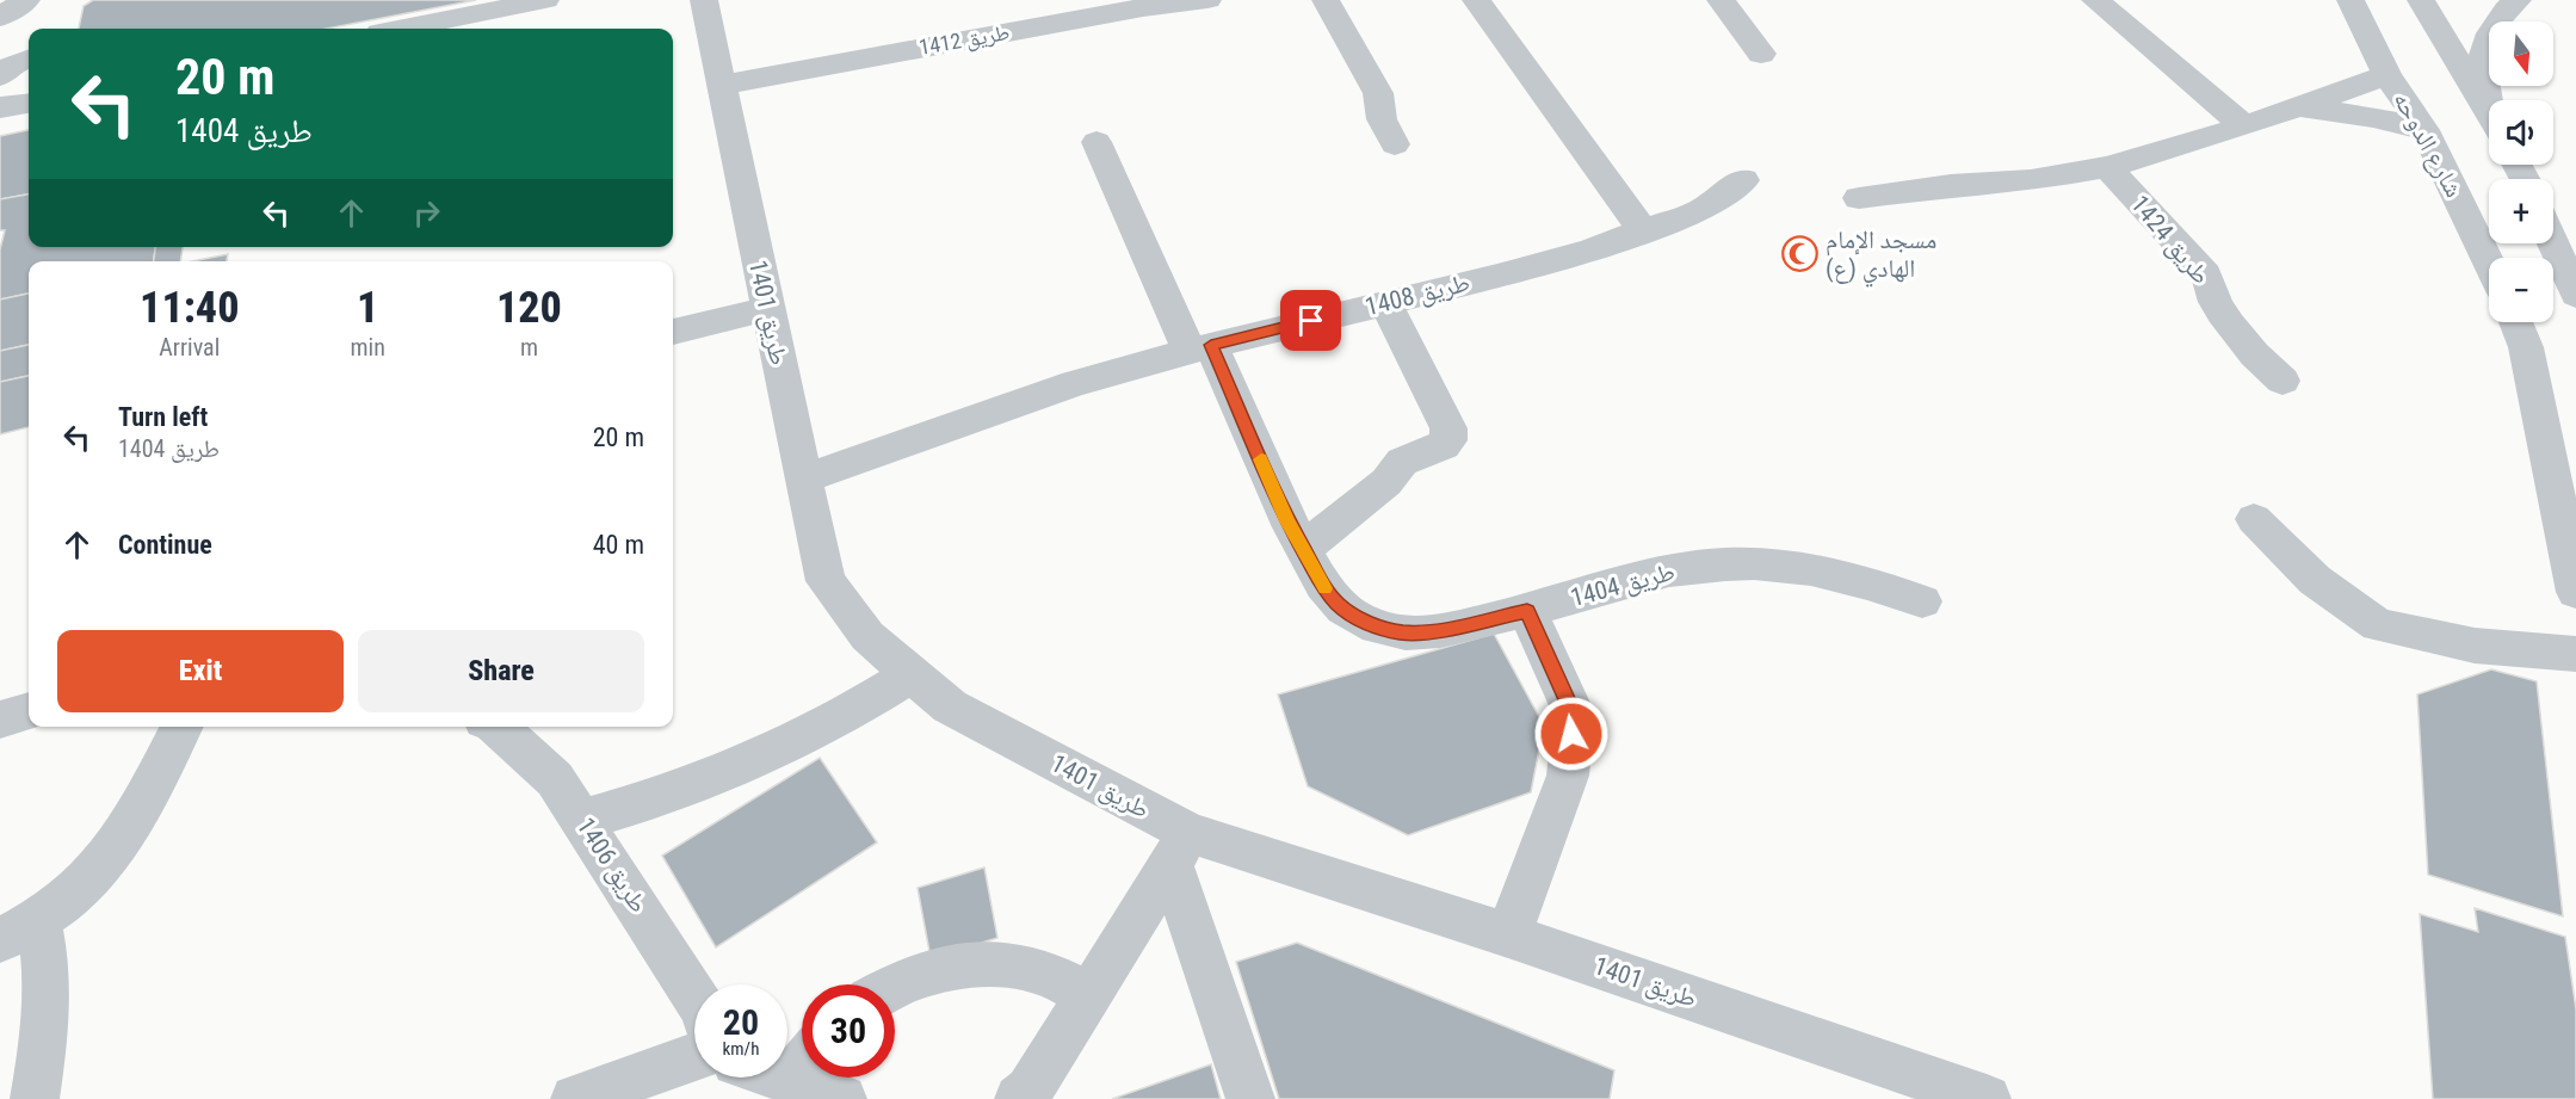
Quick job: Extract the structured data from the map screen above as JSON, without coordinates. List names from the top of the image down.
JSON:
{
  "streets": {
    "street": [
      "طريق 1412",
      "شارع الدوحه",
      "طريق 1424",
      "طريق 1408",
      "طريق 1401",
      "طريق 1404",
      "طريق 1406"
    ]
  },
  "crossings": [
    ["طريق 1412", "طريق 1401"],
    ["شارع الدوحه", "طريق 1424"],
    ["طريق 1408", "طريق 1401"],
    ["طريق 1408", "طريق 1404"]
  ],
  "places": {
    "mosque": ["مسجد الإمام الهادي (ع)"]
  },
  "north": "bottom",
  "page": {
    "map_buttons": ["+", "−"],
    "turn": ["20 m", "طريق 1404"],
    "eta": [
      "11:40",
      "Arrival",
      "1",
      "min",
      "120",
      "m"
    ],
    "list": [
      {
        "name": "Turn left",
        "note": "طريق 1404",
        "value": "20 m"
      },
      {
        "name": "Continue",
        "value": "40 m"
      }
    ],
    "buttons": ["Exit", "Share"],
    "speed": "20 km/h",
    "limit": "30"
  }
}
